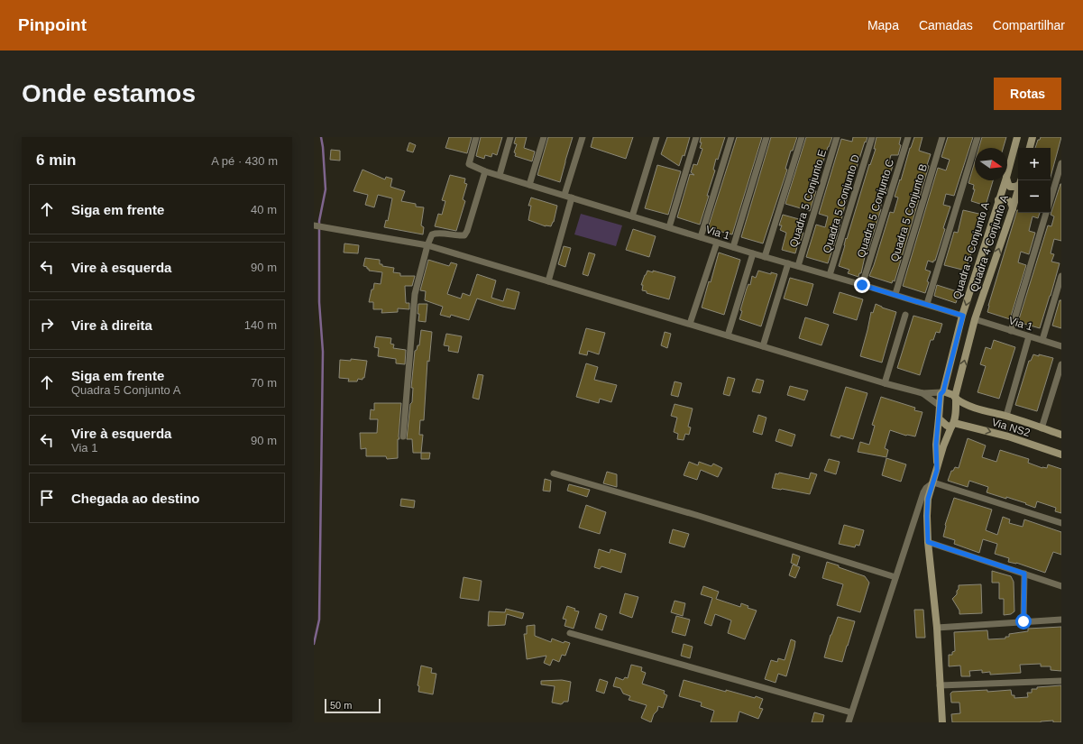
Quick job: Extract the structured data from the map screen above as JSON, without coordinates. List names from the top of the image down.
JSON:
{
  "streets": {
    "street": [
      "Quadra 5 Conjunto E",
      "Quadra 5 Conjunto D",
      "Quadra 5 Conjunto C",
      "Quadra 5 Conjunto B",
      "Via 1",
      "Quadra 4 Conjunto A",
      "Quadra 5 Conjunto A",
      "Via NS2"
    ]
  },
  "crossings": [
    ["Quadra 5 Conjunto E", "Via 1"],
    ["Quadra 5 Conjunto D", "Via 1"],
    ["Quadra 5 Conjunto C", "Via 1"],
    ["Quadra 5 Conjunto B", "Via 1"],
    ["Via 1", "Quadra 4 Conjunto A"],
    ["Via 1", "Quadra 5 Conjunto A"],
    ["Quadra 4 Conjunto A", "Quadra 5 Conjunto A"],
    ["Quadra 4 Conjunto A", "Via NS2"],
    ["Quadra 5 Conjunto A", "Via NS2"]
  ],
  "scale_bar": "50 m",
  "north": "right",
  "page": {
    "header": "Pinpoint",
    "nav": ["Mapa", "Camadas", "Compartilhar"],
    "buttons": "Rotas",
    "title": "Onde estamos",
    "heading": ["6 min", "A pé · 430 m"],
    "map_buttons": ["+", "−"],
    "list": [
      ["Siga em frente", "40 m"],
      ["Vire à esquerda", "90 m"],
      ["Vire à direita", "140 m"],
      ["Siga em frente", "Quadra 5 Conjunto A", "70 m"],
      ["Vire à esquerda", "Via 1", "90 m"],
      "Chegada ao destino"
    ],
    "scale": "50 m"
  }
}
